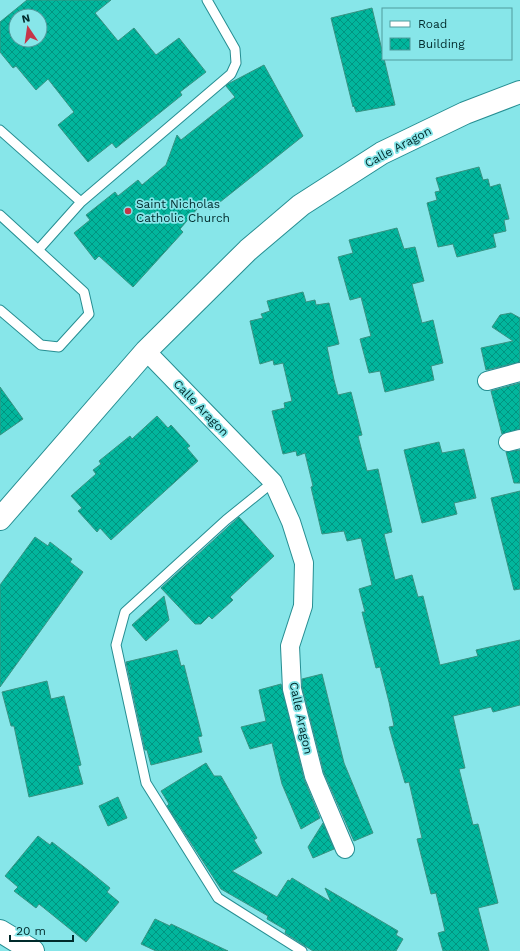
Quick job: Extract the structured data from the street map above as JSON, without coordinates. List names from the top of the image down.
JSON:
{
  "streets": {
    "street": ["Calle Aragon"]
  },
  "places": ["Saint Nicholas Catholic Church"],
  "legend": ["Road", "Building"],
  "scale_bar": "20 m",
  "north": "top"
}
